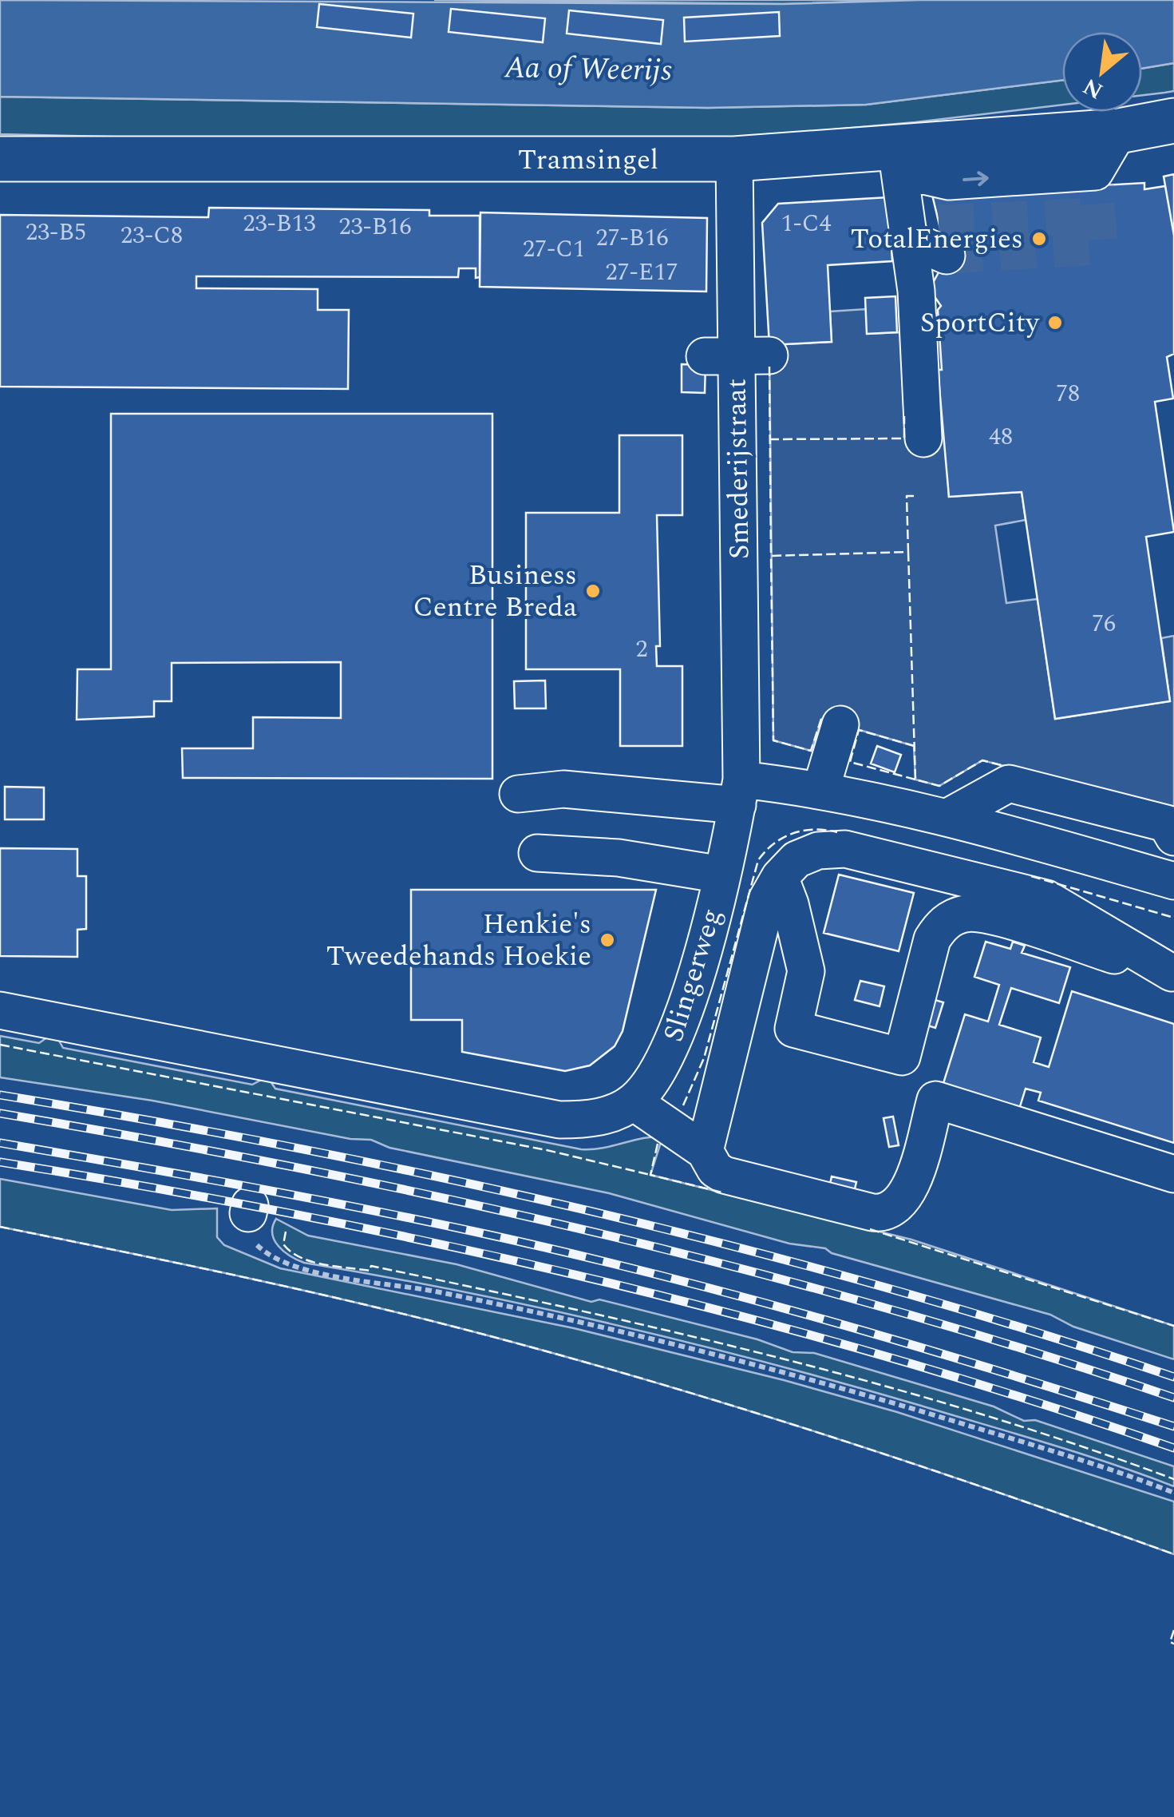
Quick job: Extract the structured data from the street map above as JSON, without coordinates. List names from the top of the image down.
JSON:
{
  "streets": {
    "main road": ["Tramsingel"],
    "street": ["Smederijstraat", "Slingerweg"]
  },
  "crossings": [
    ["Tramsingel", "Smederijstraat"],
    ["Smederijstraat", "Slingerweg"]
  ],
  "water": ["Aa of Weerijs"],
  "places": [
    "TotalEnergies",
    "SportCity",
    "Business Centre Breda",
    "Henkie's Tweedehands Hoekie"
  ],
  "house_numbers": [
    "23-B13",
    "1-C4",
    "23-B16",
    "23-B5",
    "23-C8",
    "27-B16",
    "27-C1",
    "27-E17",
    "78",
    "48",
    "76",
    "2"
  ],
  "north": "bottom left"
}
